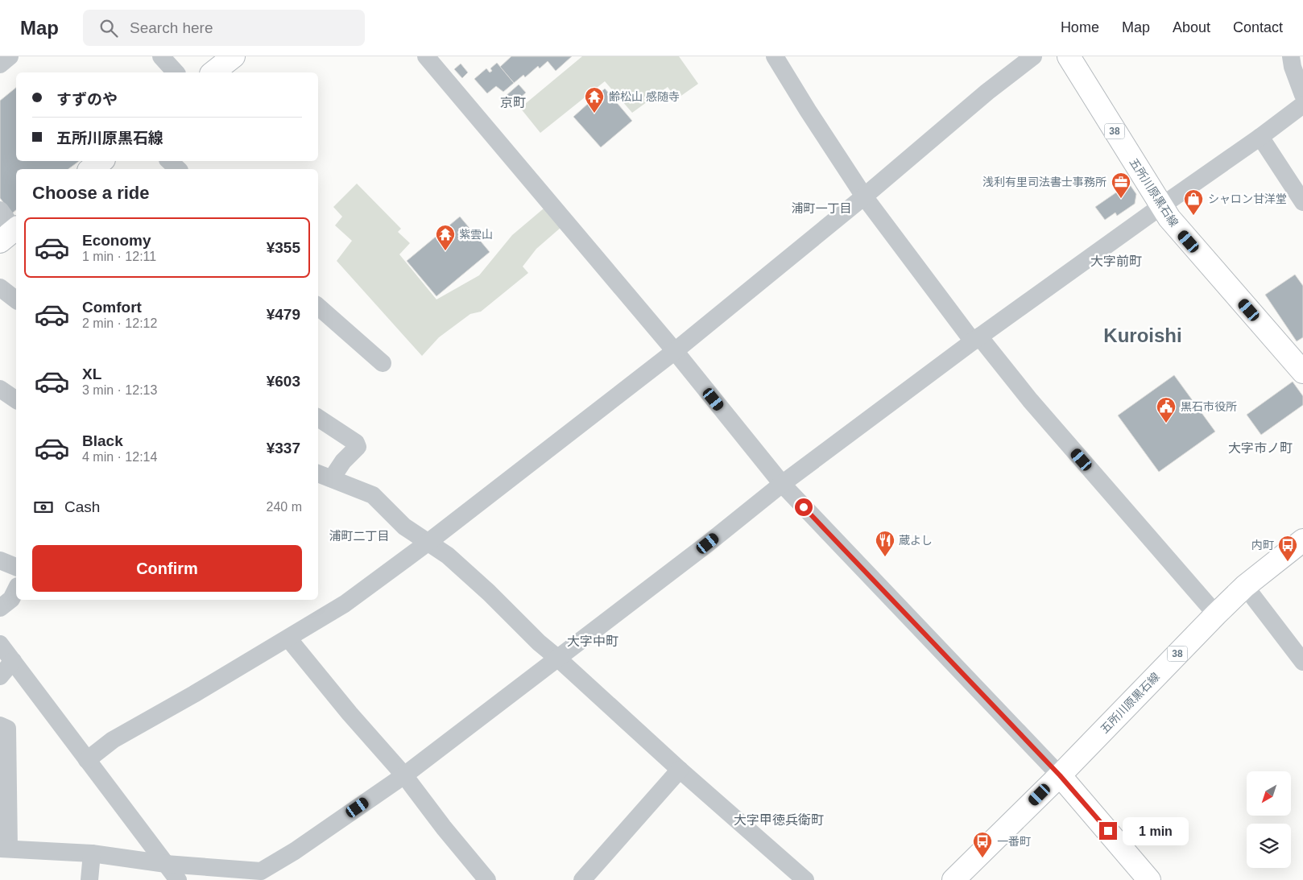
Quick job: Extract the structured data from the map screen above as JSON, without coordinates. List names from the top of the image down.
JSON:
{
  "streets": {
    "main road": ["38", "五所川原黒石線"]
  },
  "districts": [
    "京町",
    "浦町一丁目",
    "大字前町",
    "Kuroishi",
    "大字市ノ町",
    "浦町二丁目",
    "大字中町",
    "大字甲徳兵衛町"
  ],
  "places": {
    "temple": ["齢松山 感随寺", "紫雲山"],
    "office": ["浅利有里司法書士事務所"],
    "shop": ["シャロン甘洋堂"],
    "public building": ["黒石市役所"],
    "restaurant": ["蔵よし"],
    "bus stop": ["内町", "一番町"]
  },
  "north": "bottom left",
  "page": {
    "header": "Map",
    "search": "Search here",
    "nav": [
      "Home",
      "Map",
      "About",
      "Contact"
    ],
    "banner": ["すずのや", "五所川原黒石線"],
    "heading": "Choose a ride",
    "list": [
      {
        "name": "Economy",
        "note": "1 min · 12:11",
        "value": "¥355"
      },
      {
        "name": "Comfort",
        "note": "2 min · 12:12",
        "value": "¥479"
      },
      {
        "name": "XL",
        "note": "3 min · 12:13",
        "value": "¥603"
      },
      {
        "name": "Black",
        "note": "4 min · 12:14",
        "value": "¥337"
      }
    ],
    "pay": ["Cash", "240 m"],
    "buttons": "Confirm",
    "bubble": "1 min"
  }
}
